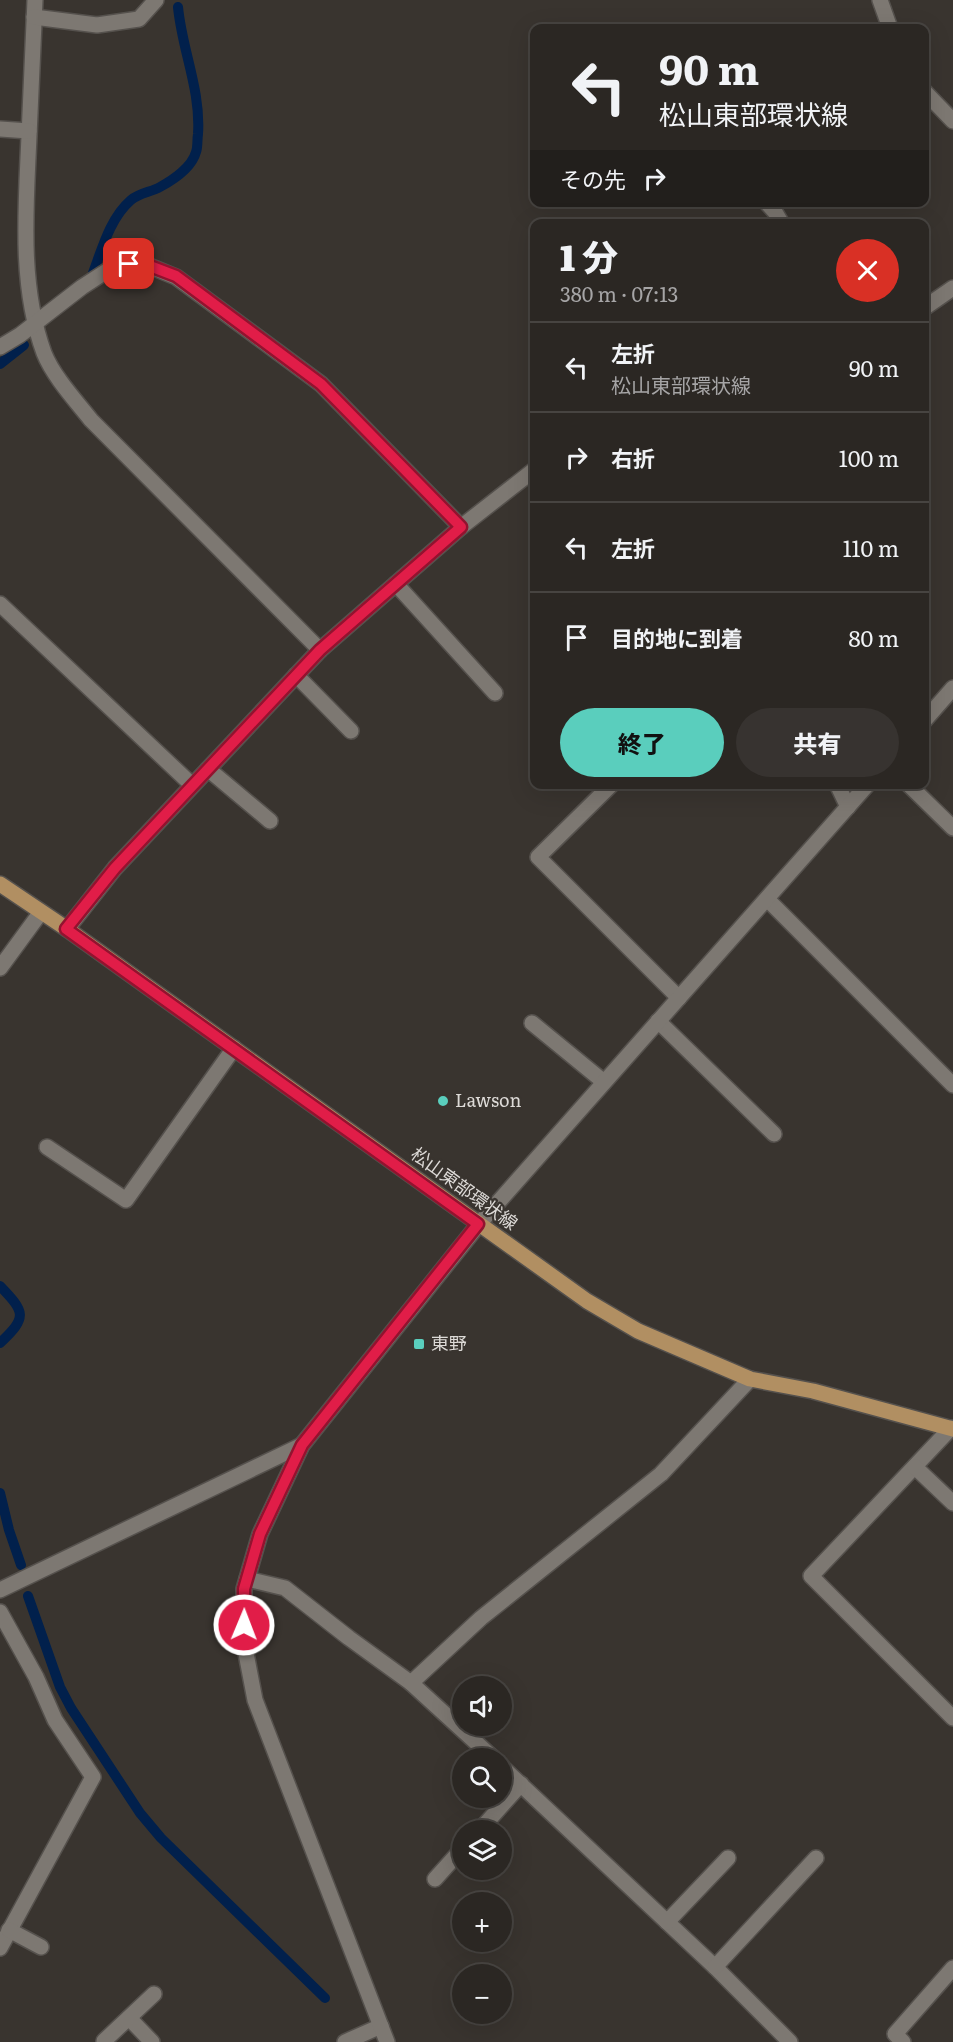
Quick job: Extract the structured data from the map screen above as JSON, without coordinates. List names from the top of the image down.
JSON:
{
  "streets": {
    "main road": ["松山東部環状線"]
  },
  "places": {
    "other": ["Lawson"],
    "transit": ["東野"]
  },
  "page": {
    "turn": ["90 m", "松山東部環状線"],
    "then": "その先",
    "heading": ["1 分", "380 m · 07:13"],
    "list": [
      {
        "name": "左折",
        "note": "松山東部環状線",
        "value": "90 m"
      },
      {
        "name": "右折",
        "value": "100 m"
      },
      {
        "name": "左折",
        "value": "110 m"
      },
      {
        "name": "目的地に到着",
        "value": "80 m"
      }
    ],
    "buttons": ["終了", "共有"],
    "map_buttons": ["+", "−"]
  }
}
